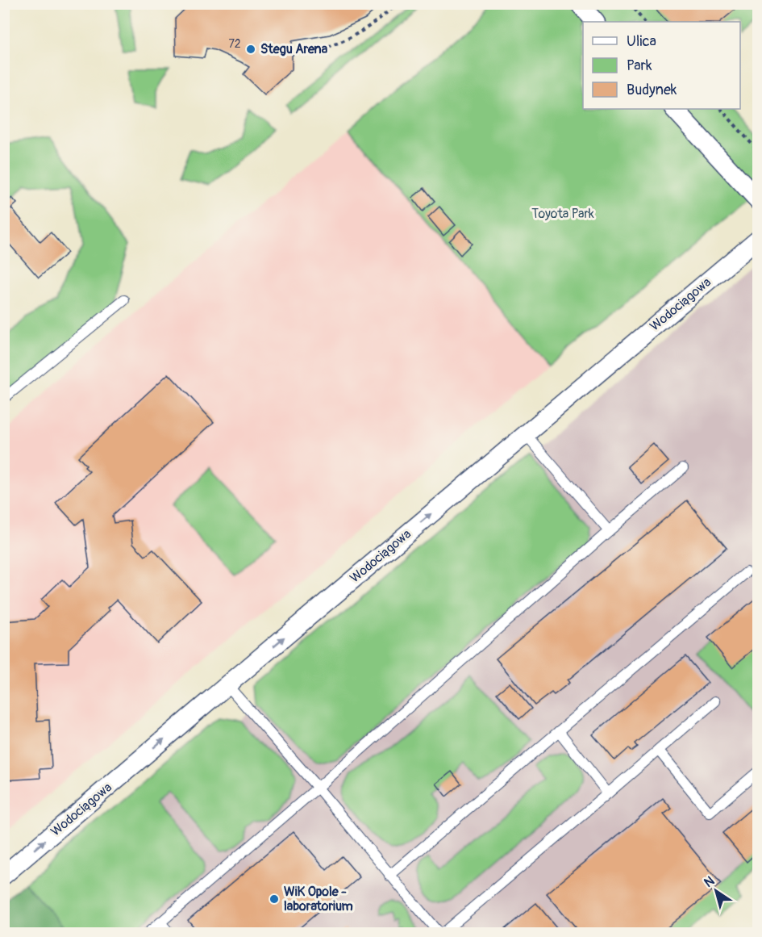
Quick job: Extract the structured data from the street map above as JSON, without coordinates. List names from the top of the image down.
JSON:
{
  "streets": {
    "street": ["Wodociągowa"]
  },
  "one_way": ["Wodociągowa"],
  "parks": ["Toyota Park"],
  "places": ["Stegu Arena", "WiK Opole - laboratorium"],
  "house_numbers": ["72"],
  "legend": ["Ulica", "Park", "Budynek"],
  "north": "top left"
}
